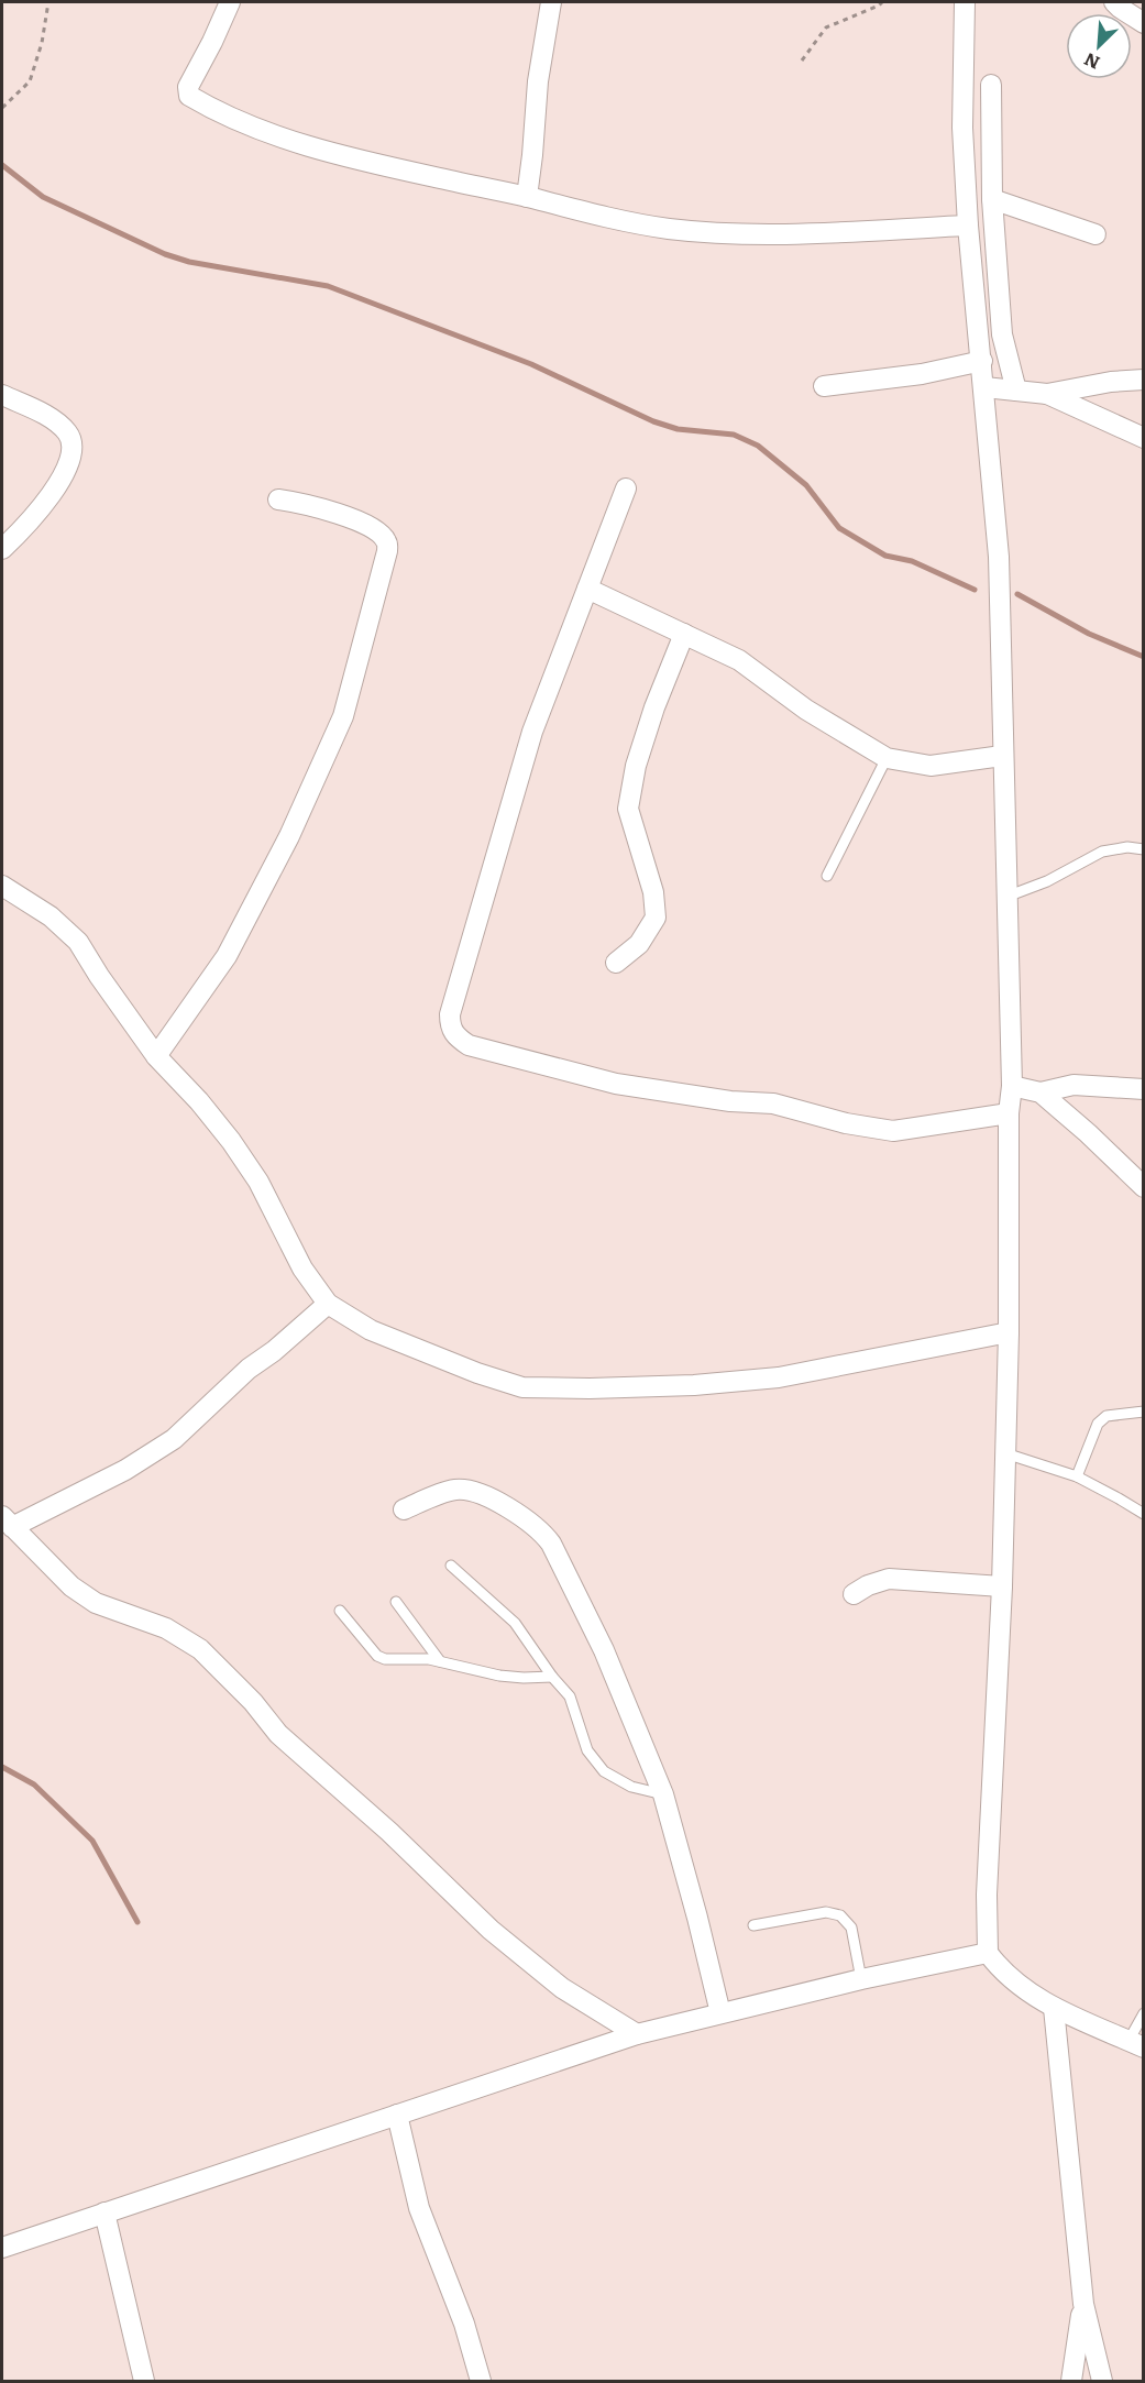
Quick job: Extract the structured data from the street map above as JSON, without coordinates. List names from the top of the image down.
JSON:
{
  "north": "bottom left"
}
